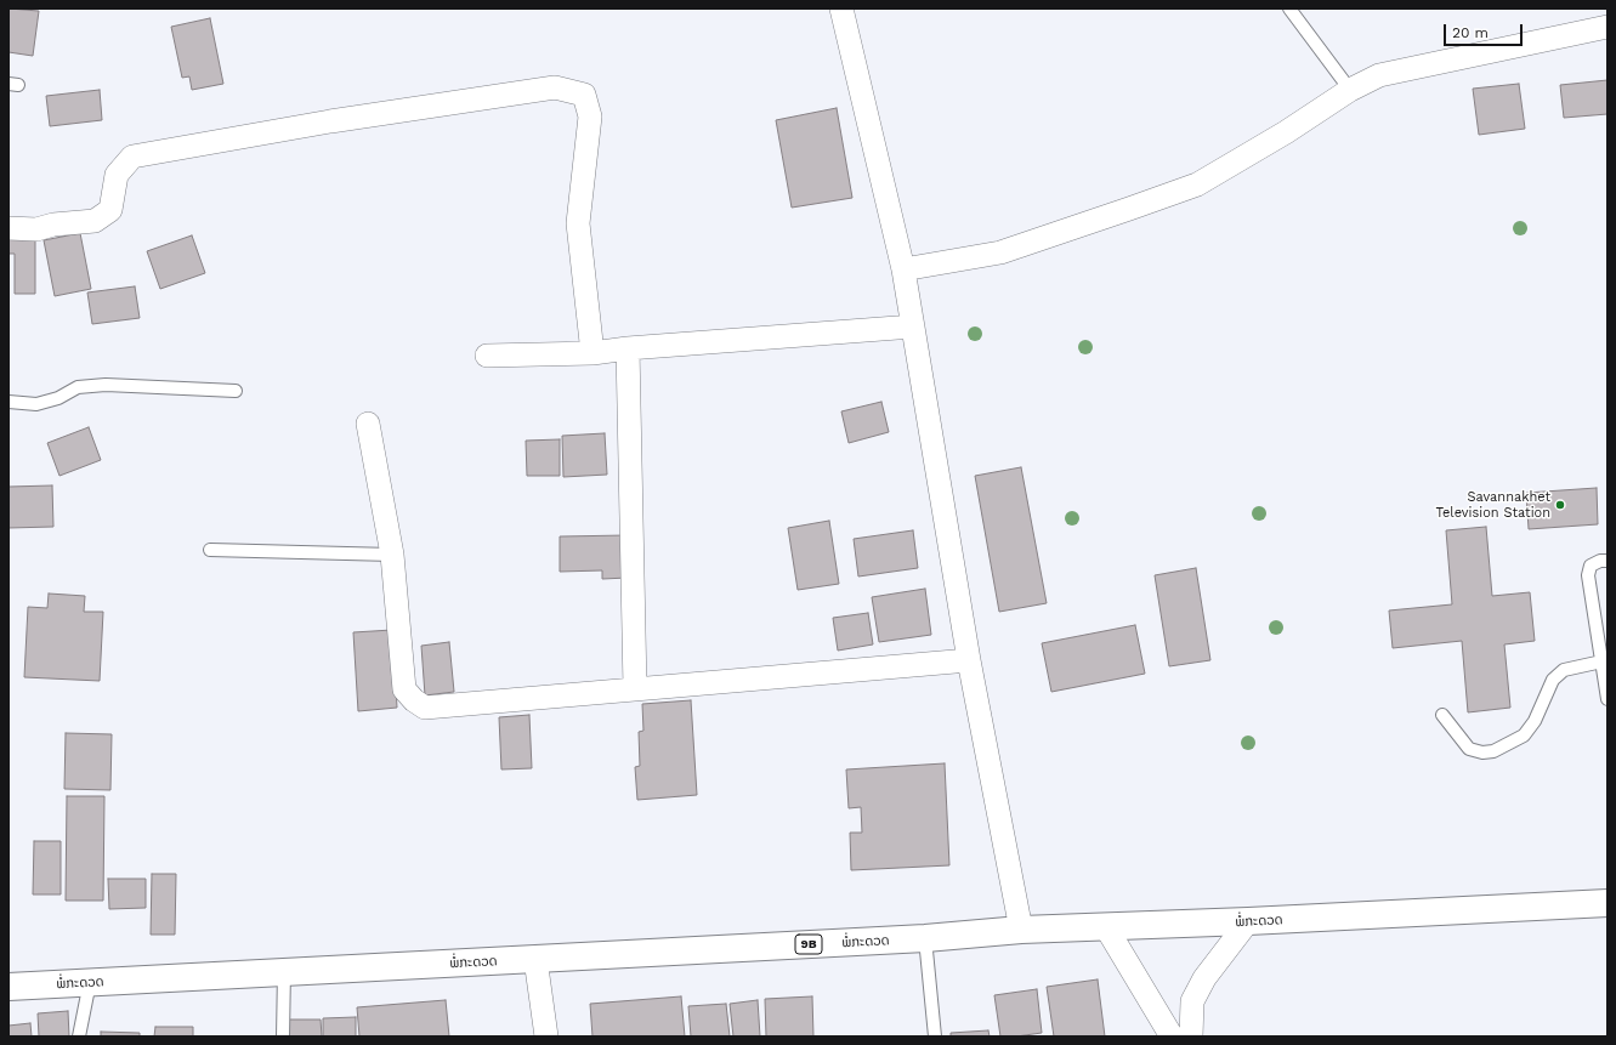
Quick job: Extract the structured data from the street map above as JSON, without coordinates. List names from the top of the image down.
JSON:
{
  "streets": {
    "main road": ["ພໍ່ກະດວດ", "9B"]
  },
  "places": ["Savannakhet Television Station"],
  "scale_bar": "20 m"
}
